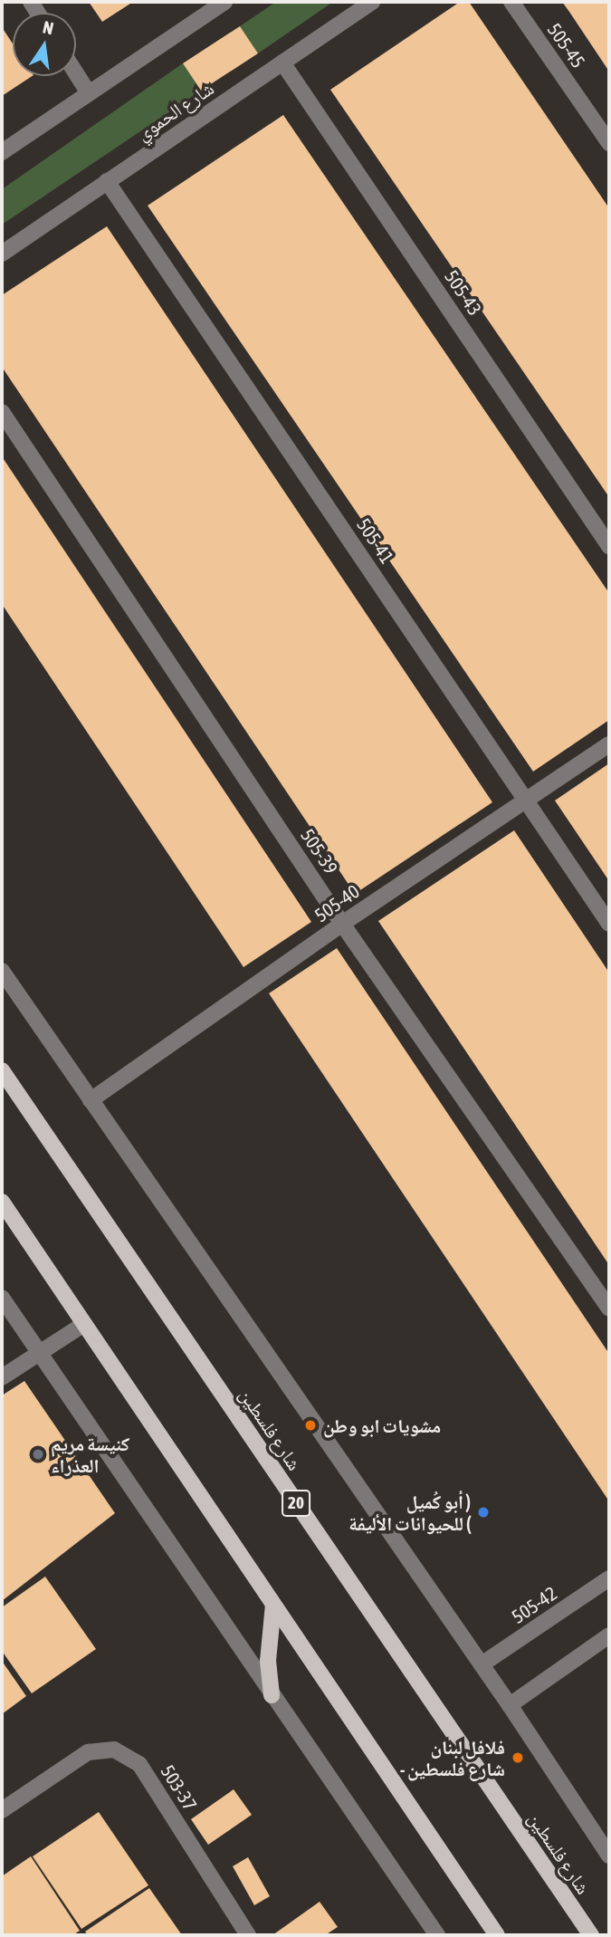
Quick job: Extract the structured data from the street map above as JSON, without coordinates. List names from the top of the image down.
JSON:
{
  "streets": {
    "main road": ["شارع فلسطين", "20"],
    "street": [
      "505-45",
      "شارع الحموي",
      "505-43",
      "505-41",
      "505-39",
      "505-40",
      "505-42",
      "503-37"
    ]
  },
  "crossings": [
    ["شارع الحموي", "505-43"],
    ["شارع الحموي", "505-41"],
    ["505-41", "505-40"],
    ["505-39", "505-40"]
  ],
  "places": [
    "مشويات ابو وطن",
    "كنيسة مريم العذراء",
    "أبو كُميل ) للحيوانات الأليفة (",
    "فلافل لبنان - شارع فلسطين"
  ],
  "north": "top"
}
